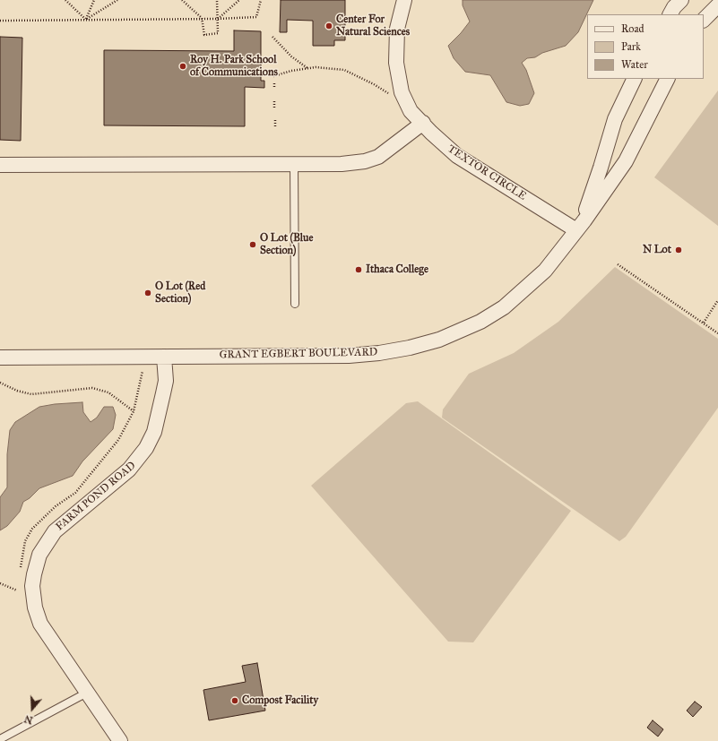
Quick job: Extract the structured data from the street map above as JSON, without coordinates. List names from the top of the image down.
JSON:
{
  "streets": {
    "street": ["TEXTOR CIRCLE", "GRANT EGBERT BOULEVARD", "FARM POND ROAD"]
  },
  "crossings": [
    ["TEXTOR CIRCLE", "GRANT EGBERT BOULEVARD"],
    ["GRANT EGBERT BOULEVARD", "FARM POND ROAD"]
  ],
  "places": [
    "Center For Natural Sciences",
    "Roy H. Park School of Communications",
    "O Lot (Blue Section)",
    "N Lot",
    "Ithaca College",
    "O Lot (Red Section)",
    "Compost Facility"
  ],
  "legend": ["Road", "Park", "Water"],
  "north": "bottom"
}
